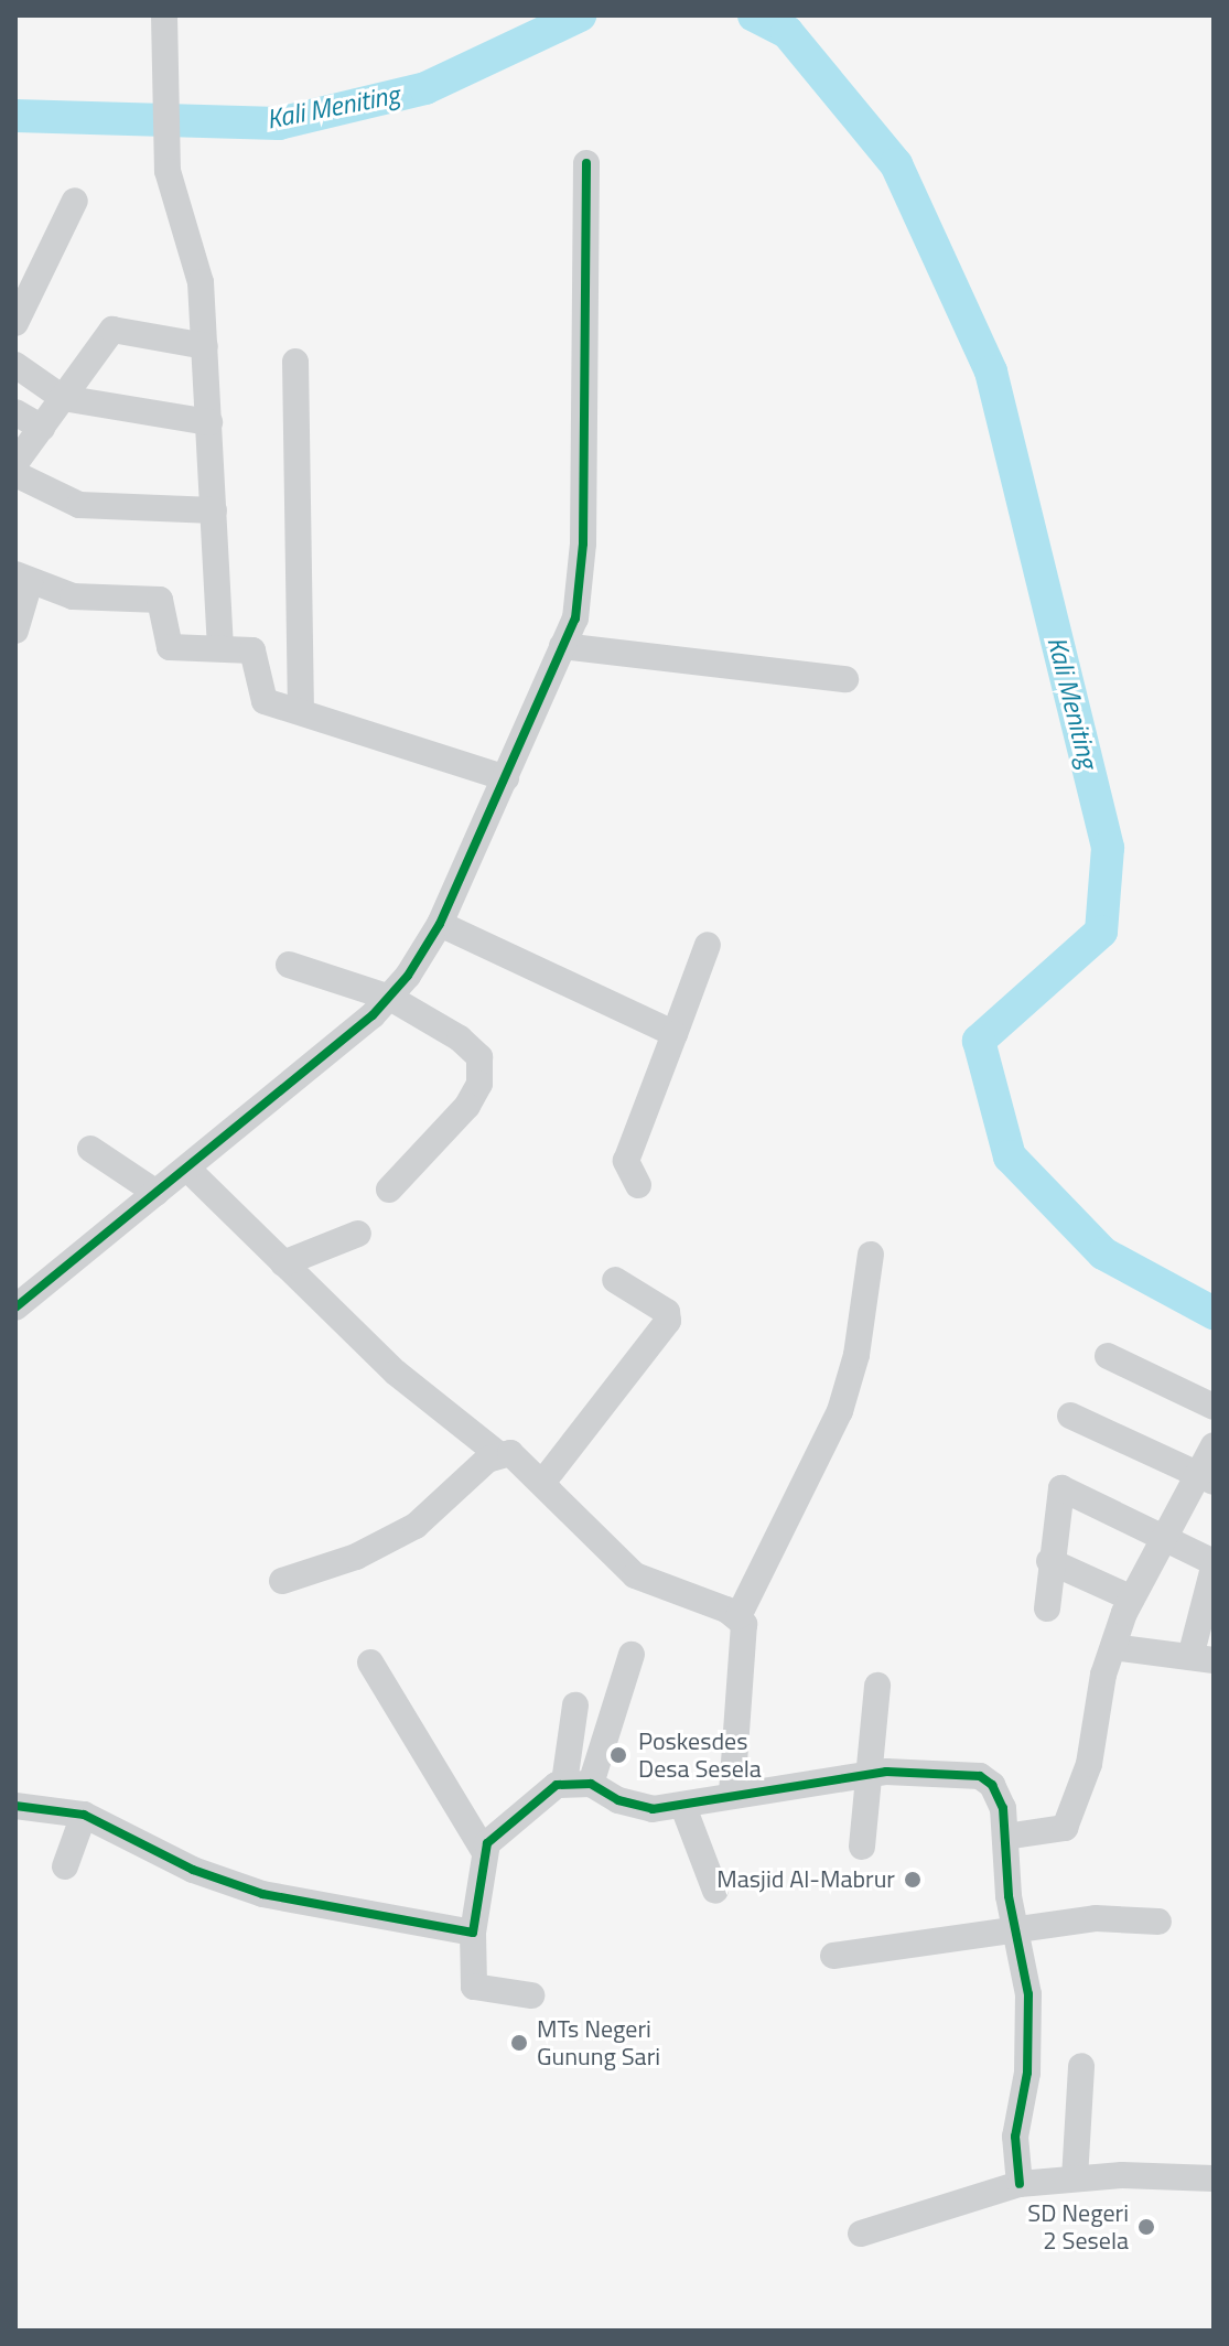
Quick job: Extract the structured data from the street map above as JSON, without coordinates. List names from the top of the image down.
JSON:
{
  "water": ["Kali Meniting"],
  "places": [
    "Poskesdes Desa Sesela",
    "Masjid Al-Mabrur",
    "MTs Negeri Gunung Sari",
    "SD Negeri 2 Sesela"
  ]
}
